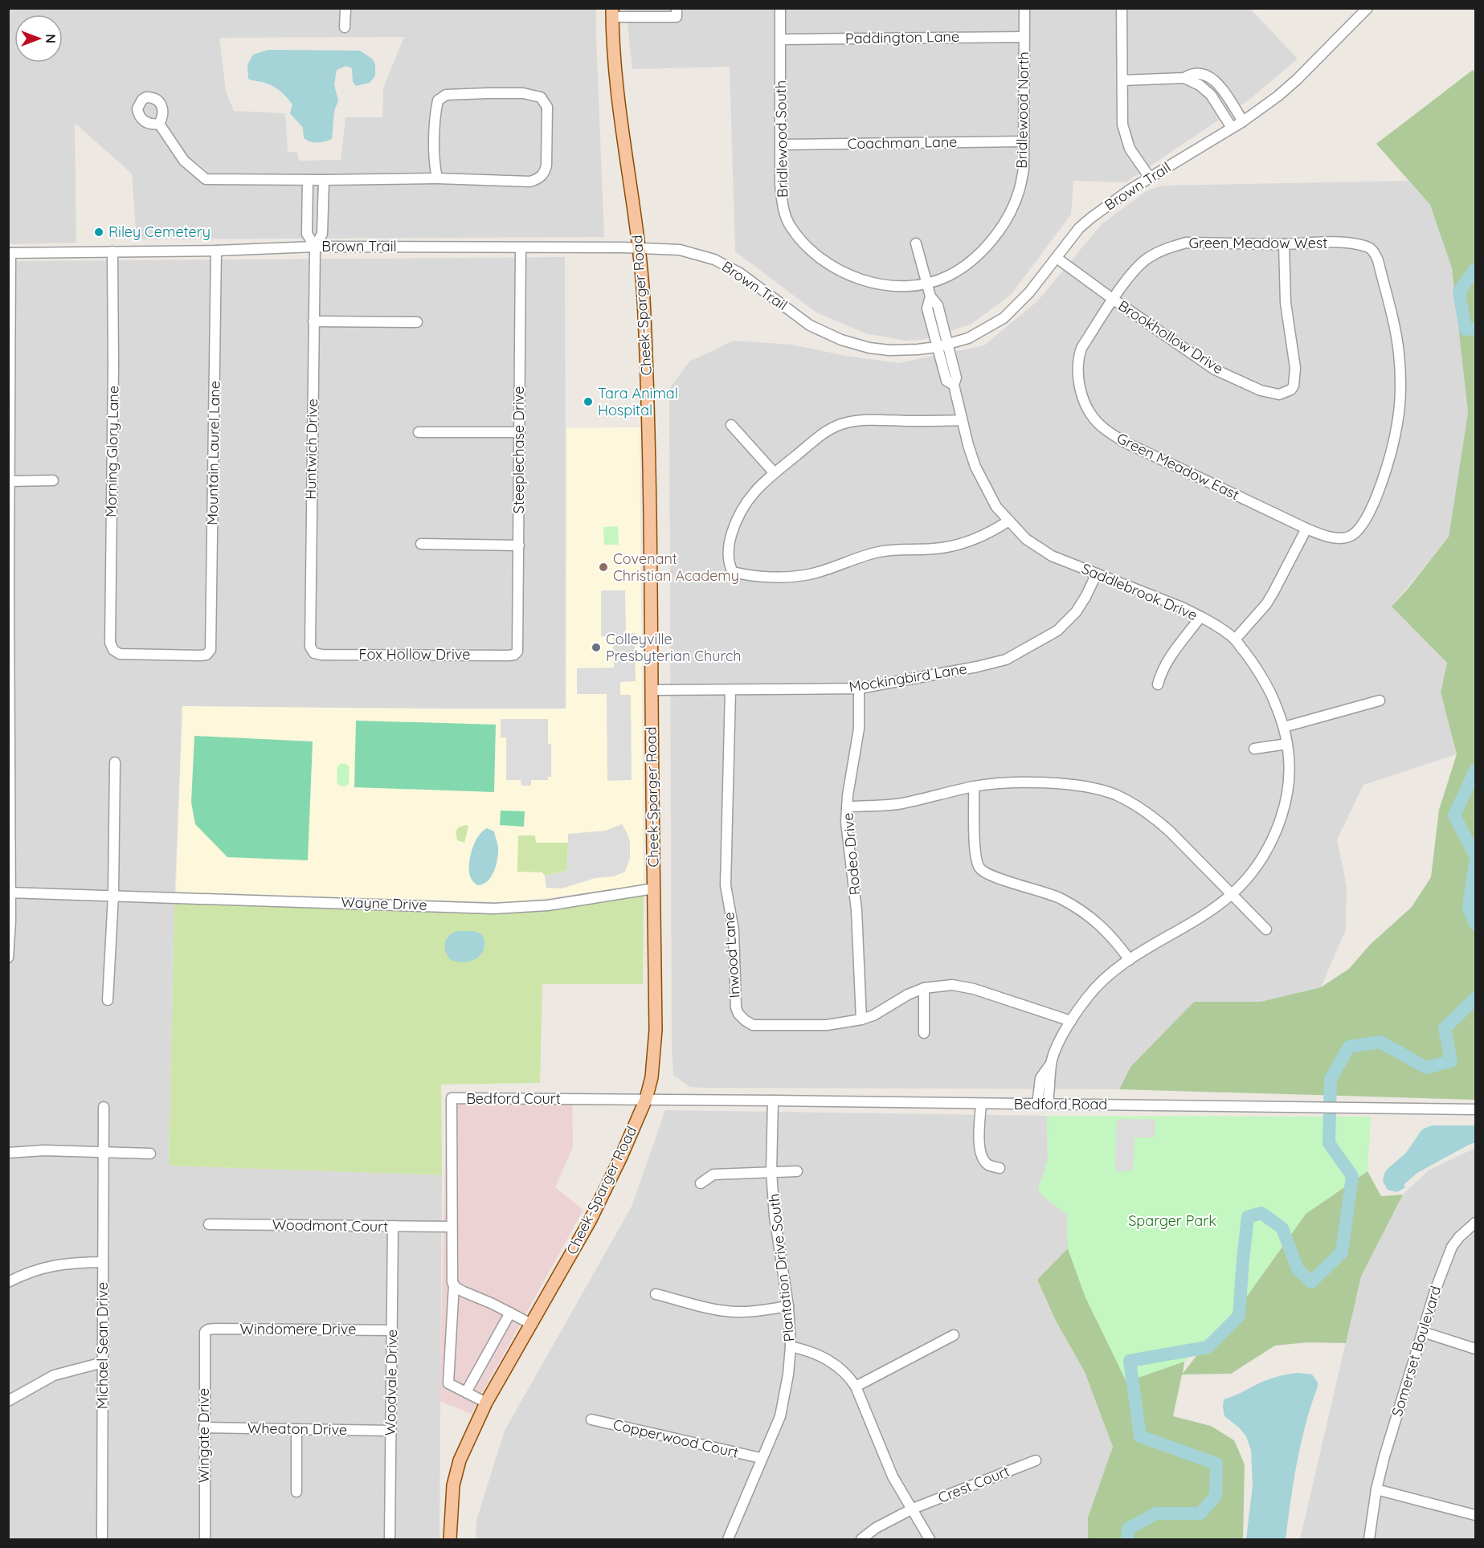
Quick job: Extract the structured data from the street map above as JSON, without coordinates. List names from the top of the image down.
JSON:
{
  "streets": {
    "main road": ["Cheek-Sparger Road"],
    "street": [
      "Paddington Lane",
      "Bridlewood North",
      "Bridlewood South",
      "Coachman Lane",
      "Brown Trail",
      "Green Meadow West",
      "Brookhollow Drive",
      "Huntwich Drive",
      "Steeplechase Drive",
      "Morning Glory Lane",
      "Mountain Laurel Lane",
      "Green Meadow East",
      "Saddlebrook Drive",
      "Fox Hollow Drive",
      "Mockingbird Lane",
      "Rodeo Drive",
      "Wayne Drive",
      "Inwood Lane",
      "Bedford Court",
      "Bedford Road",
      "Woodmont Court",
      "Plantation Drive South",
      "Windomere Drive",
      "Michael Sean Drive",
      "Somerset Boulevard",
      "Woodvale Drive",
      "Wheaton Drive",
      "Wingate Drive",
      "Copperwood Court",
      "Crest Court"
    ]
  },
  "crossings": [
    ["Paddington Lane", "Bridlewood North"],
    ["Paddington Lane", "Bridlewood South"],
    ["Bridlewood North", "Bridlewood South"],
    ["Bridlewood North", "Coachman Lane"],
    ["Bridlewood South", "Coachman Lane"],
    ["Brown Trail", "Cheek-Sparger Road"],
    ["Brown Trail", "Brookhollow Drive"],
    ["Brown Trail", "Huntwich Drive"],
    ["Brown Trail", "Steeplechase Drive"],
    ["Brown Trail", "Morning Glory Lane"],
    ["Brown Trail", "Mountain Laurel Lane"],
    ["Brown Trail", "Saddlebrook Drive"],
    ["Green Meadow West", "Brookhollow Drive"],
    ["Green Meadow West", "Green Meadow East"],
    ["Cheek-Sparger Road", "Mockingbird Lane"],
    ["Cheek-Sparger Road", "Wayne Drive"],
    ["Cheek-Sparger Road", "Bedford Court"],
    ["Cheek-Sparger Road", "Bedford Road"],
    ["Brookhollow Drive", "Green Meadow East"],
    ["Huntwich Drive", "Fox Hollow Drive"],
    ["Steeplechase Drive", "Fox Hollow Drive"],
    ["Morning Glory Lane", "Mountain Laurel Lane"],
    ["Saddlebrook Drive", "Mockingbird Lane"],
    ["Saddlebrook Drive", "Inwood Lane"],
    ["Saddlebrook Drive", "Bedford Road"],
    ["Mockingbird Lane", "Rodeo Drive"],
    ["Mockingbird Lane", "Inwood Lane"],
    ["Rodeo Drive", "Inwood Lane"],
    ["Bedford Court", "Bedford Road"],
    ["Bedford Court", "Woodmont Court"],
    ["Bedford Road", "Plantation Drive South"],
    ["Woodmont Court", "Woodvale Drive"],
    ["Plantation Drive South", "Copperwood Court"],
    ["Windomere Drive", "Woodvale Drive"],
    ["Windomere Drive", "Wingate Drive"],
    ["Woodvale Drive", "Wheaton Drive"],
    ["Wheaton Drive", "Wingate Drive"]
  ],
  "parks": ["Sparger Park"],
  "places": [
    "Riley Cemetery",
    "Tara Animal Hospital",
    "Covenant Christian Academy",
    "Colleyville Presbyterian Church"
  ],
  "north": "right"
}
